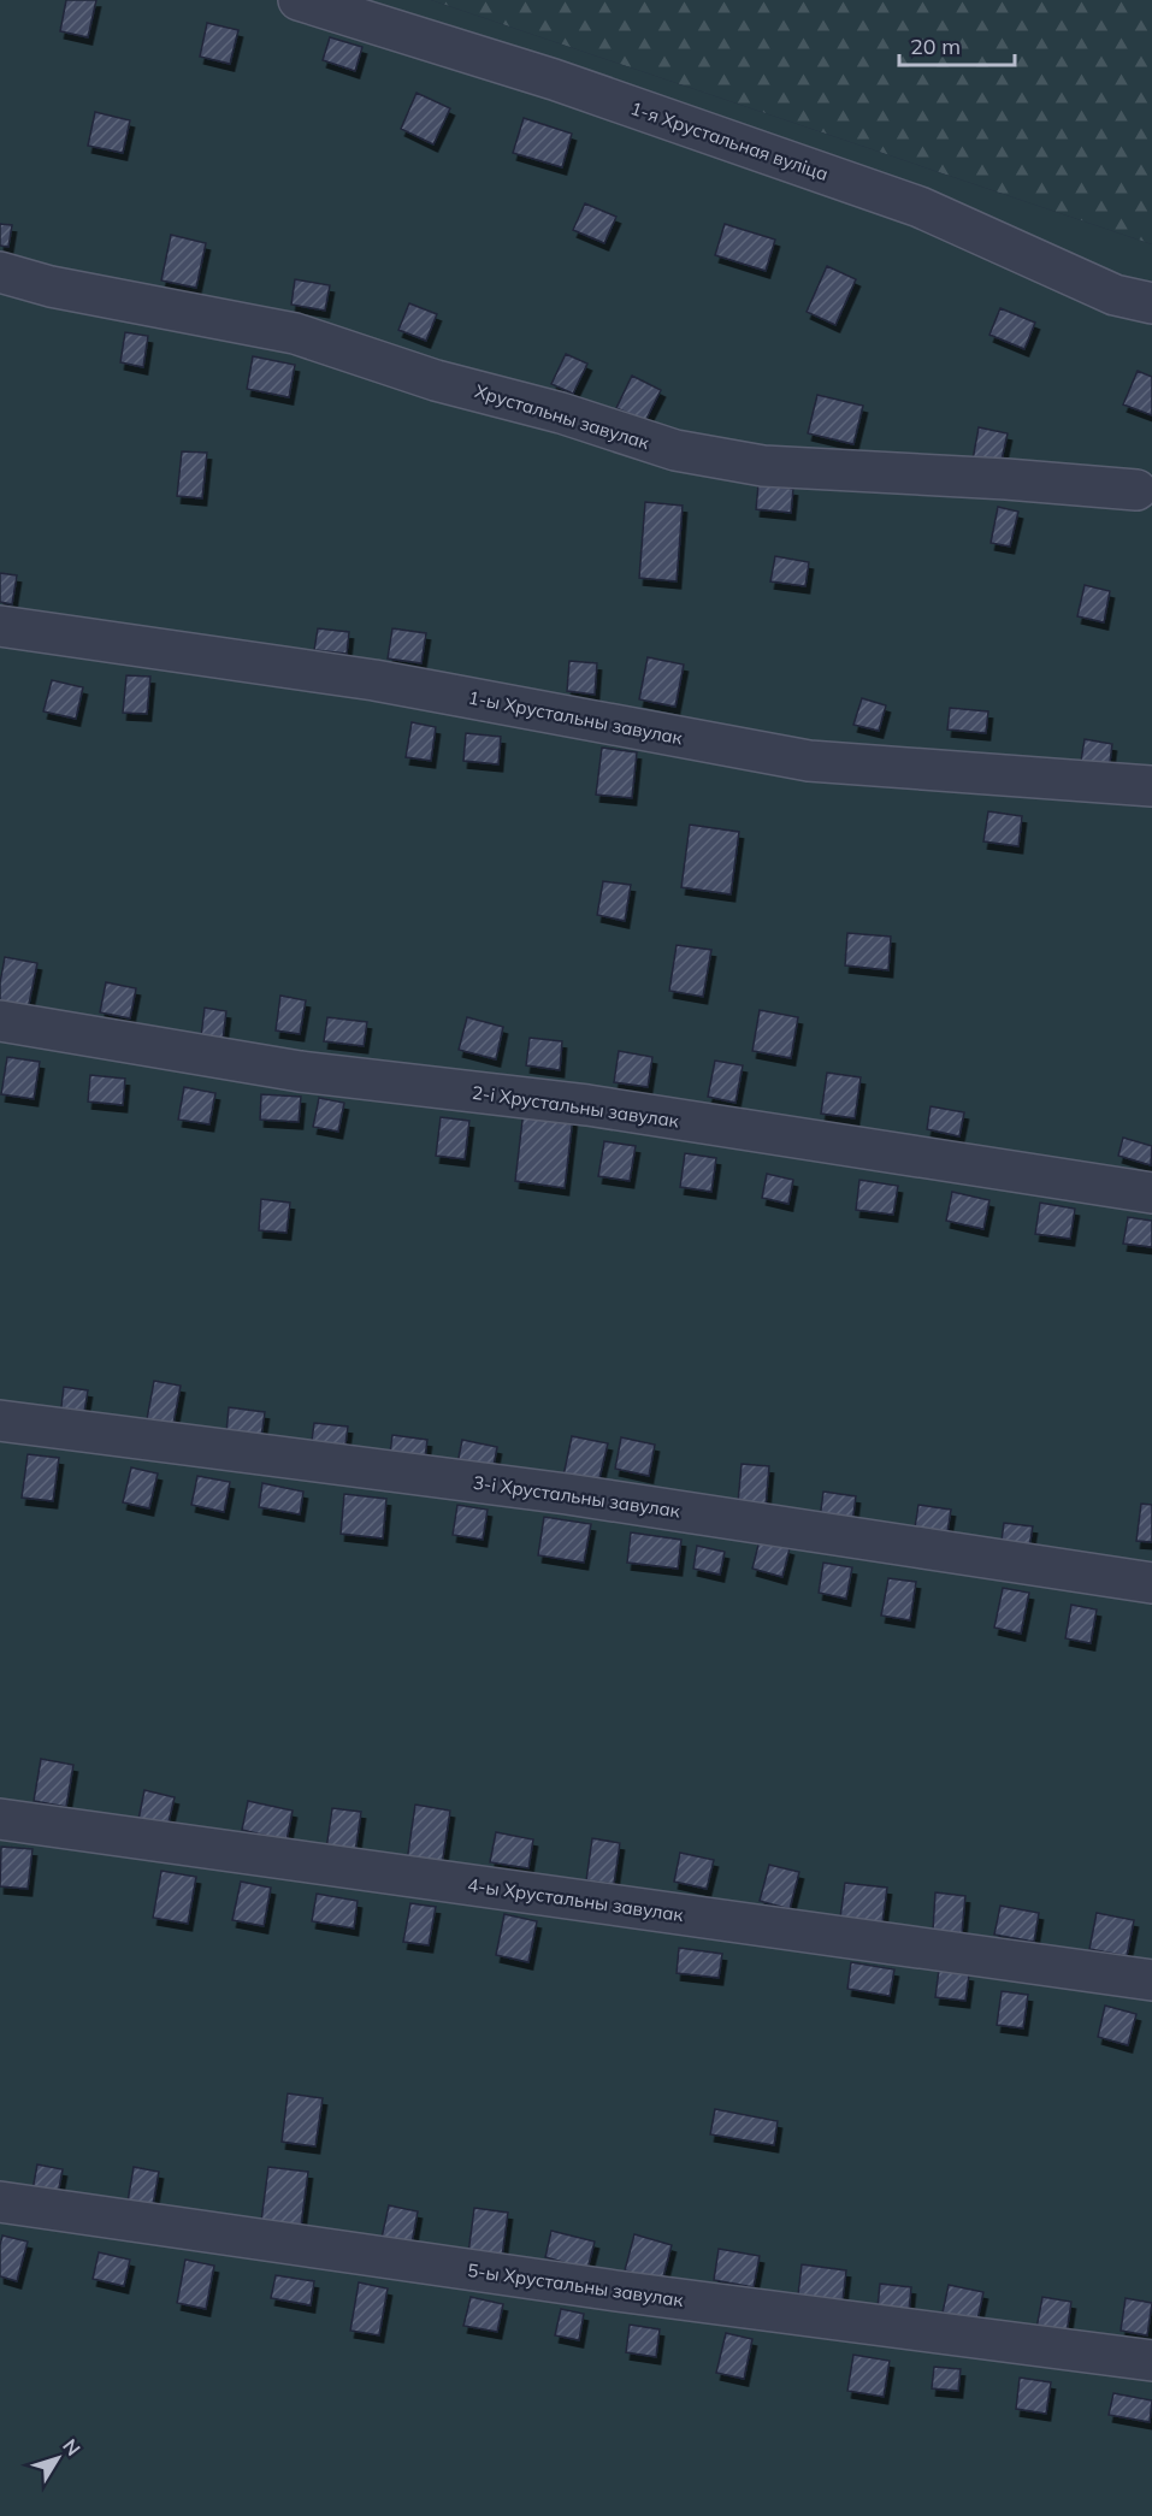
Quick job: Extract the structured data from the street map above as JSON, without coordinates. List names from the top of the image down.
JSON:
{
  "streets": {
    "lane": [
      "1-я Хрустальная вуліца",
      "Хрустальны завулак",
      "1-ы Хрустальны завулак",
      "2-і Хрустальны завулак",
      "3-і Хрустальны завулак",
      "4-ы Хрустальны завулак",
      "5-ы Хрустальны завулак"
    ]
  },
  "scale_bar": "20 m",
  "north": "top right"
}
